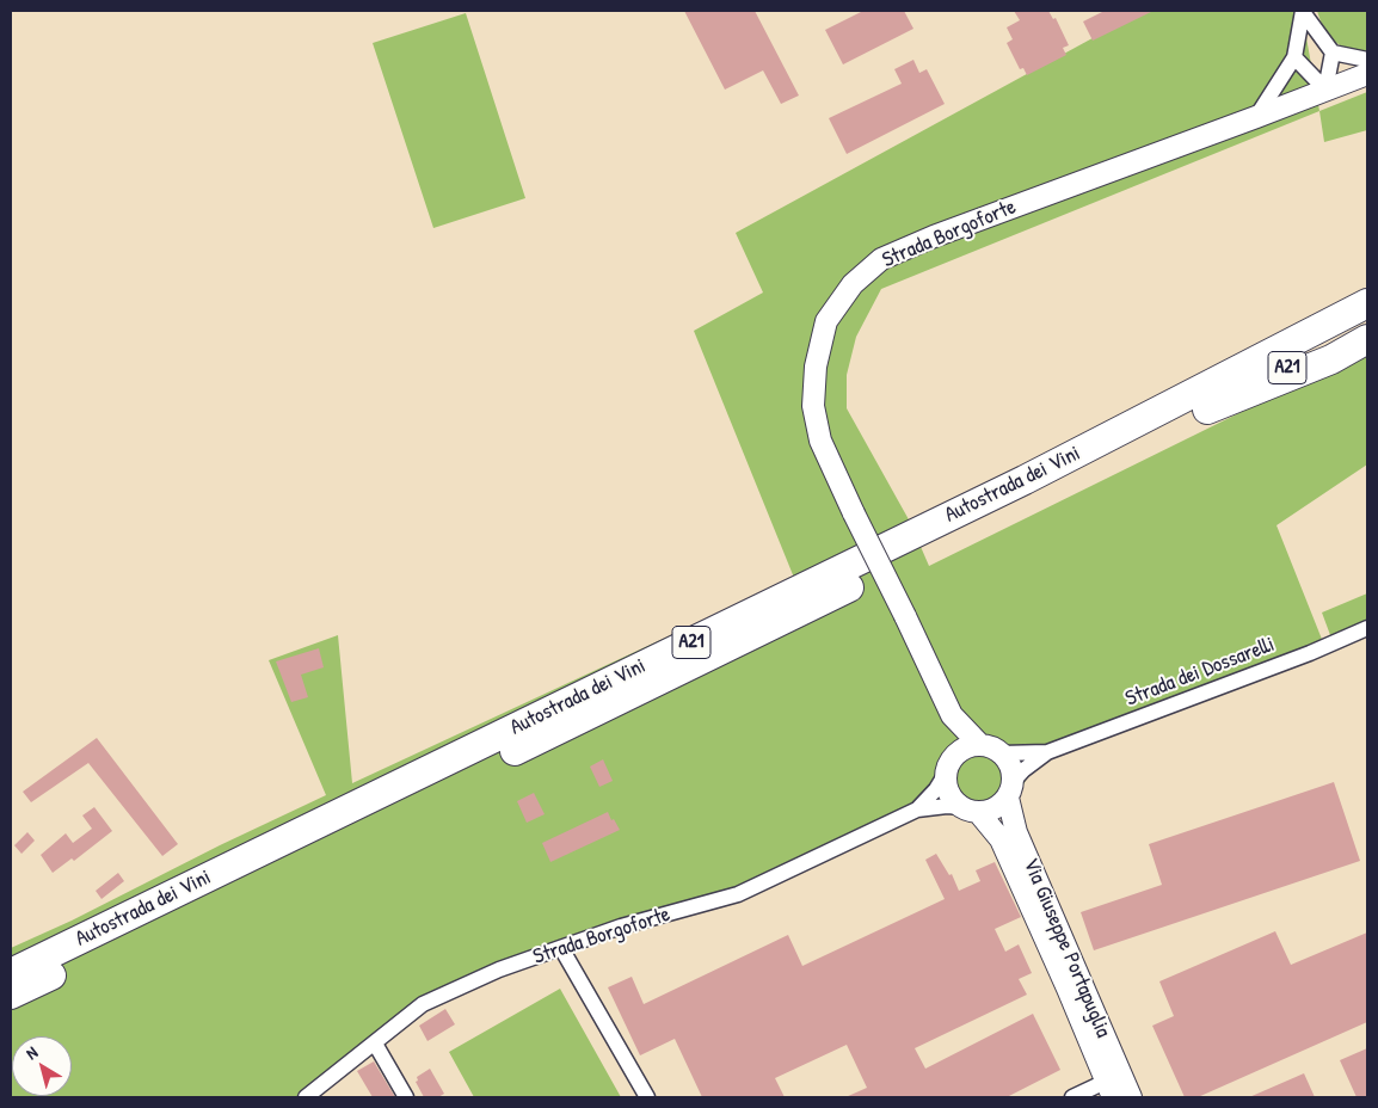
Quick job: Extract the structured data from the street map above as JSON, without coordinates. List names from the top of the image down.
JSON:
{
  "streets": {
    "highway": ["A21", "Autostrada dei Vini"],
    "main road": ["Strada Borgoforte", "Via Giuseppe Portapuglia"],
    "street": ["Strada dei Dossarelli"]
  },
  "crossings": [
    ["Strada Borgoforte", "Strada dei Dossarelli"],
    ["Strada Borgoforte", "Via Giuseppe Portapuglia"],
    ["Strada dei Dossarelli", "Via Giuseppe Portapuglia"]
  ],
  "north": "top left"
}
